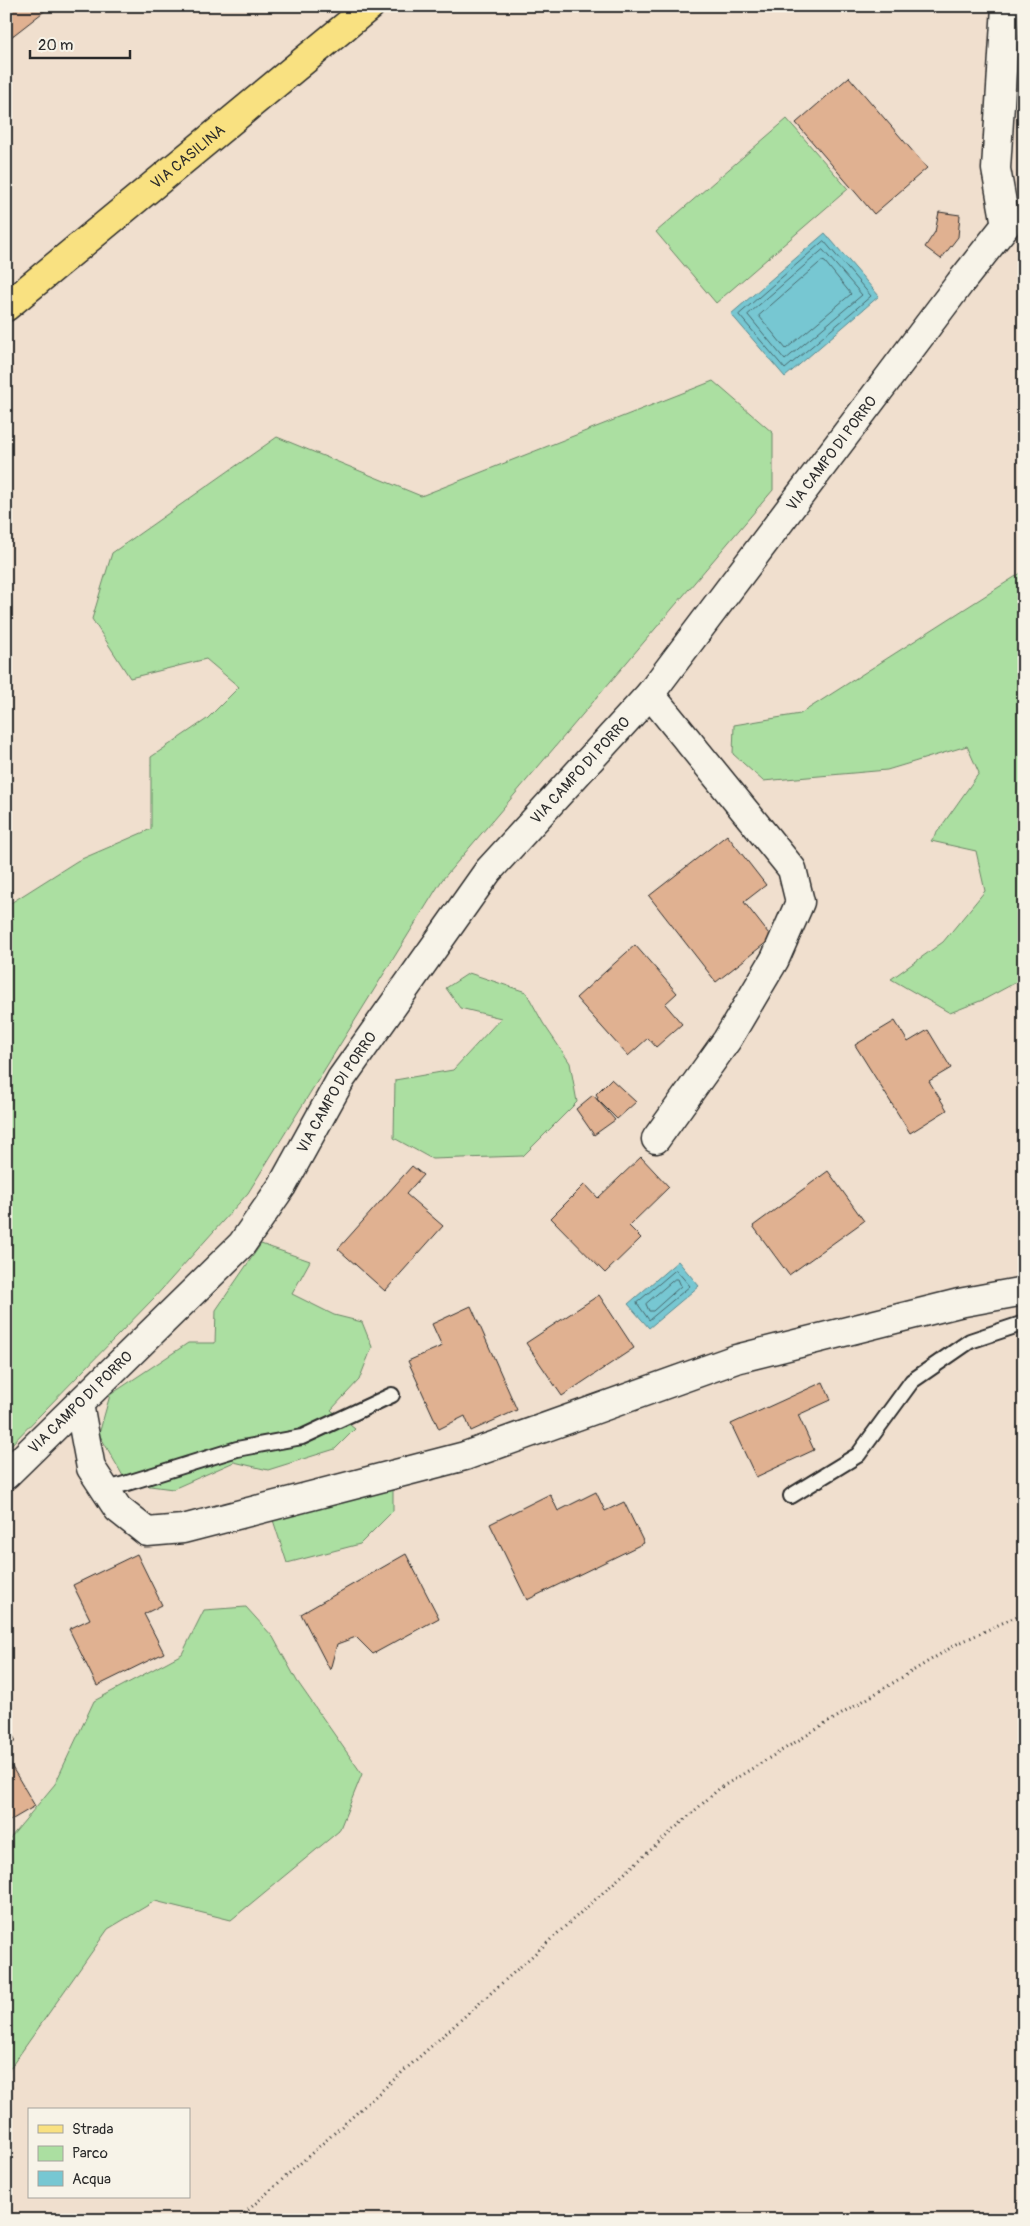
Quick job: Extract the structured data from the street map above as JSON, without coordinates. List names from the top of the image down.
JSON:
{
  "streets": {
    "main road": ["VIA CASILINA"],
    "street": ["VIA CAMPO DI PORRO"]
  },
  "legend": ["Strada", "Parco", "Acqua"],
  "scale_bar": "20 m"
}
